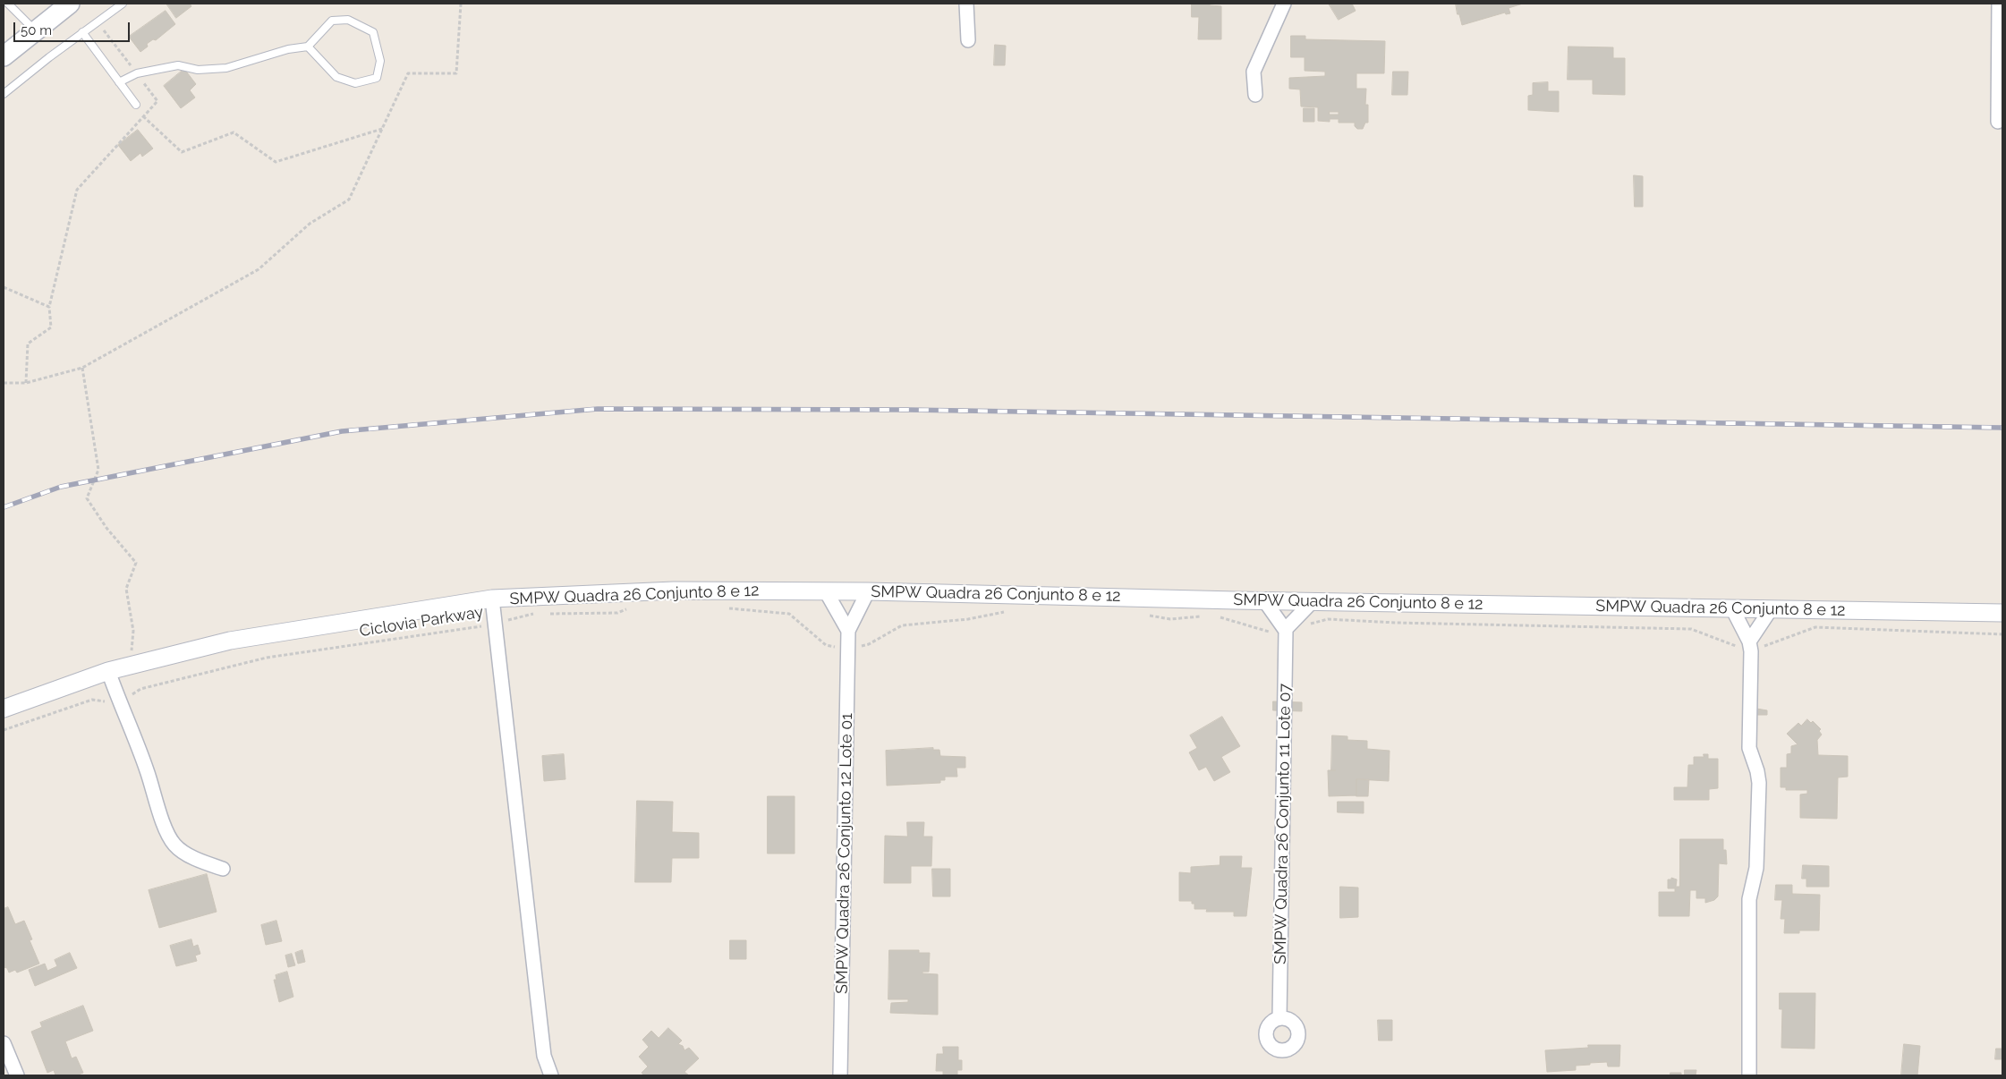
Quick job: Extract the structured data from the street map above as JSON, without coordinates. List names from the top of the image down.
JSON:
{
  "streets": {
    "street": ["SMPW Quadra 26 Conjunto 8 e 12", "SMPW Quadra 26 Conjunto 11 Lote 07", "SMPW Quadra 26 Conjunto 12 Lote 01"],
    "path": ["Ciclovia Parkway"]
  },
  "crossings": [
    ["SMPW Quadra 26 Conjunto 8 e 12", "SMPW Quadra 26 Conjunto 12 Lote 01"]
  ],
  "scale_bar": "50 m"
}
